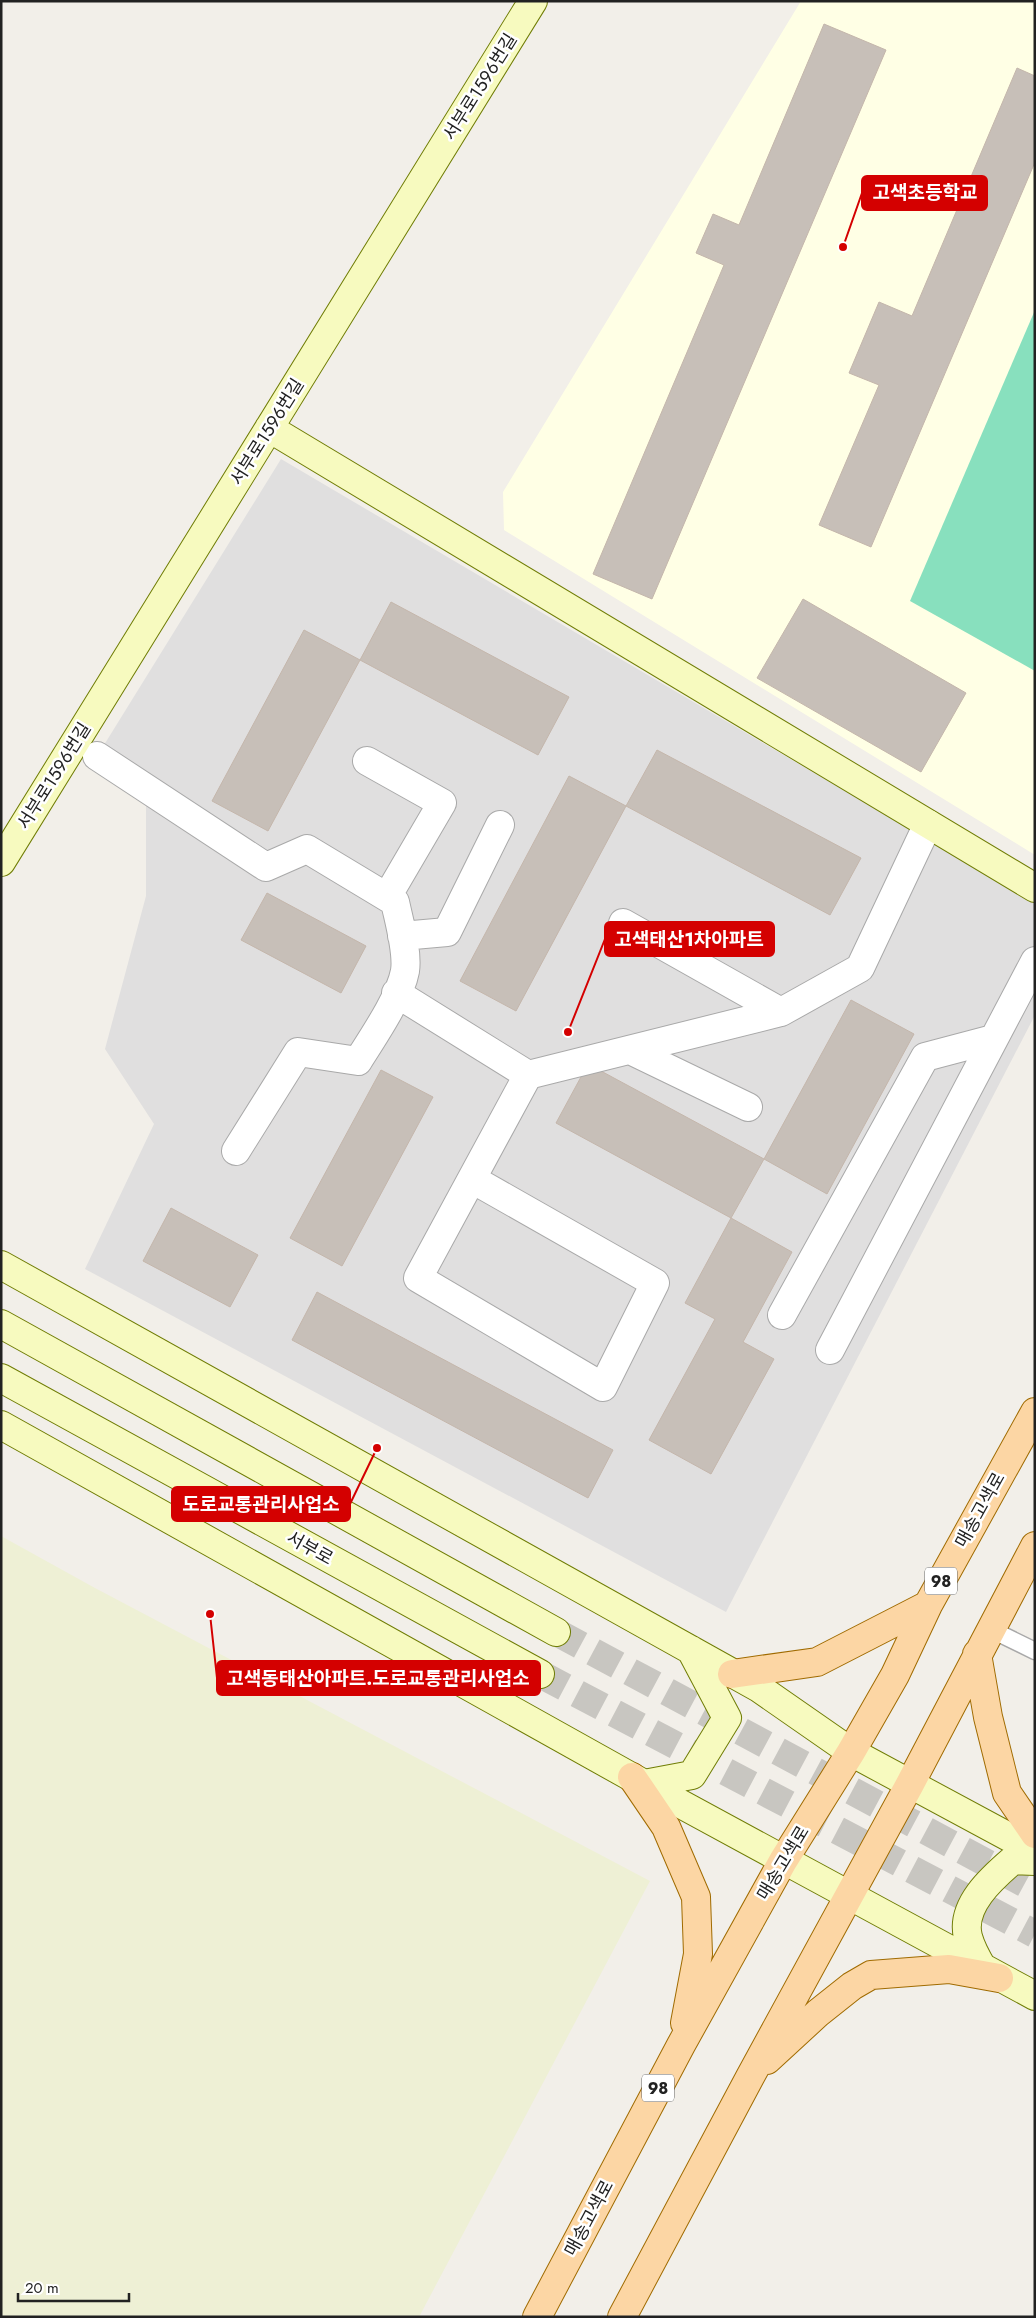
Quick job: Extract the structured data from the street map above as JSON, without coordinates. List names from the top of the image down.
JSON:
{
  "streets": {
    "main road": ["매송고색로", "98"],
    "street": ["서부로1596번길", "서부로"]
  },
  "places": [
    "고색초등학교",
    "고색태산1차아파트",
    "도로교통관리사업소",
    "고색동태산아파트.도로교통관리사업소"
  ],
  "scale_bar": "20 m"
}
